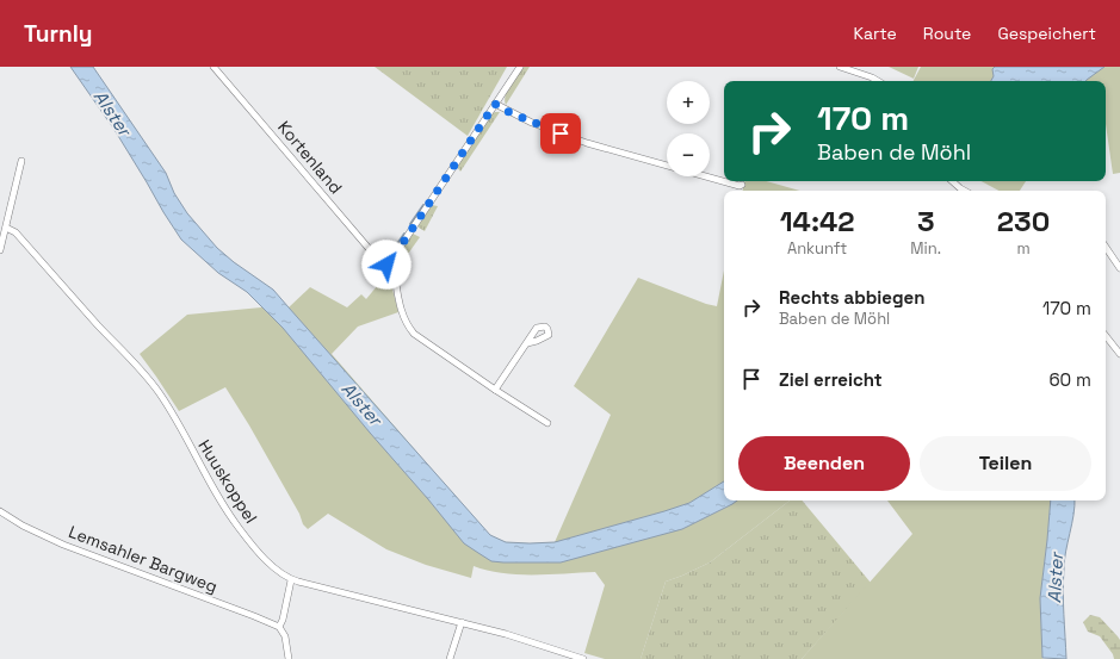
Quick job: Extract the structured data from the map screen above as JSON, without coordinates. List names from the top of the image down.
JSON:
{
  "streets": {
    "street": ["Kortenland", "Huuskoppel", "Lemsahler Bargweg"]
  },
  "water": ["Alster"],
  "page": {
    "header": "Turnly",
    "nav": ["Karte", "Route", "Gespeichert"],
    "map_buttons": ["+", "−"],
    "turn": ["170 m", "Baben de Möhl"],
    "eta": [
      "14:42",
      "Ankunft",
      "3",
      "Min.",
      "230",
      "m"
    ],
    "list": [
      {
        "name": "Rechts abbiegen",
        "note": "Baben de Möhl",
        "value": "170 m"
      },
      {
        "name": "Ziel erreicht",
        "value": "60 m"
      }
    ],
    "buttons": ["Beenden", "Teilen"]
  }
}
